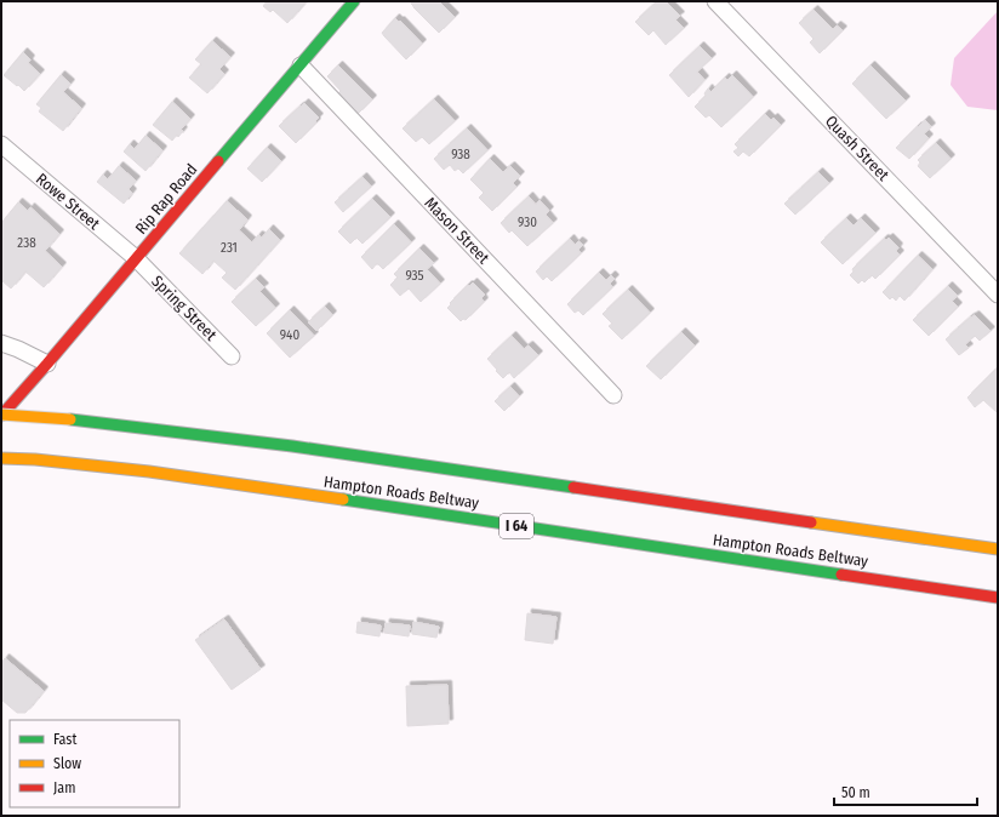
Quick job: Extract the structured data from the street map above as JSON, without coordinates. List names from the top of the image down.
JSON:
{
  "streets": {
    "main road": ["Rip Rap Road", "Hampton Roads Beltway", "I 64"],
    "street": [
      "Quash Street",
      "Rowe Street",
      "Mason Street",
      "Spring Street"
    ]
  },
  "crossings": [
    ["Rip Rap Road", "Rowe Street"],
    ["Rip Rap Road", "Mason Street"],
    ["Rip Rap Road", "Spring Street"],
    ["Rip Rap Road", "Hampton Roads Beltway"],
    ["Rowe Street", "Spring Street"]
  ],
  "house_numbers": [
    "938",
    "930",
    "238",
    "231",
    "935",
    "940"
  ],
  "legend": ["Fast", "Slow", "Jam"],
  "scale_bar": "50 m"
}
